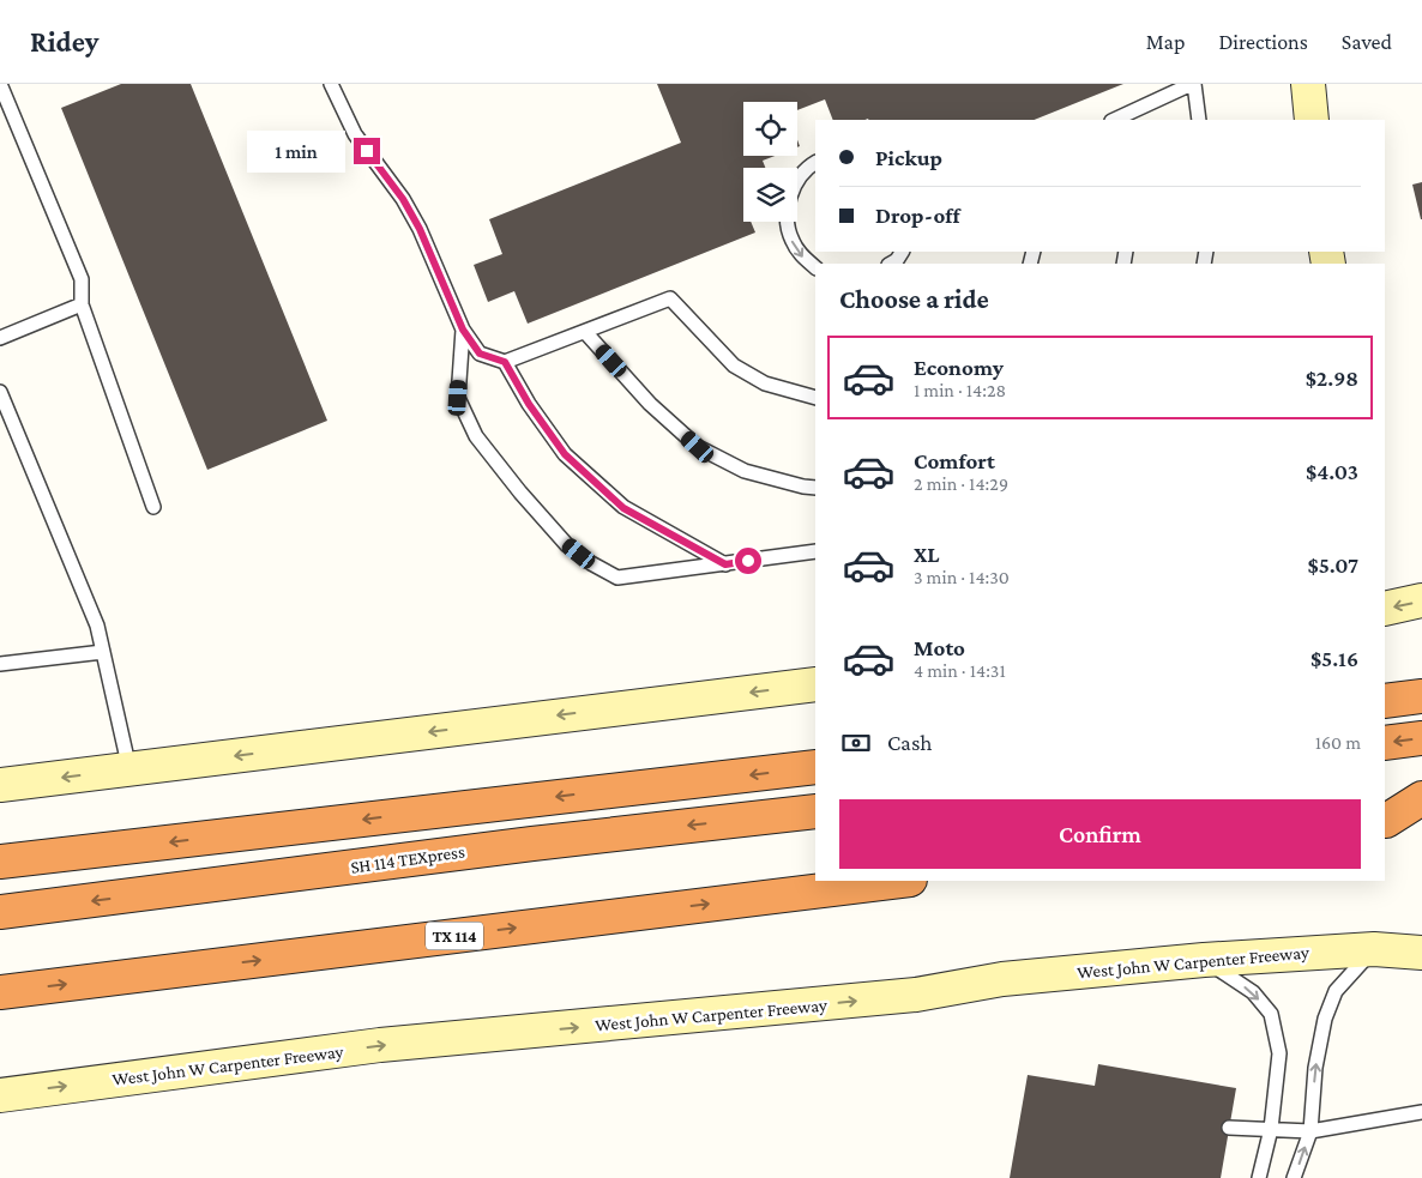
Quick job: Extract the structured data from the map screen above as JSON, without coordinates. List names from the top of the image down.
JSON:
{
  "streets": {
    "highway": ["SH 114 TEXpress", "TX 114"],
    "main road": ["West John W Carpenter Freeway"]
  },
  "one_way": ["West John W Carpenter Freeway"],
  "page": {
    "header": "Ridey",
    "nav": ["Map", "Directions", "Saved"],
    "banner": ["Pickup", "Drop-off"],
    "bubble": "1 min",
    "heading": "Choose a ride",
    "list": [
      {
        "name": "Economy",
        "note": "1 min · 14:28",
        "value": "$2.98"
      },
      {
        "name": "Comfort",
        "note": "2 min · 14:29",
        "value": "$4.03"
      },
      {
        "name": "XL",
        "note": "3 min · 14:30",
        "value": "$5.07"
      },
      {
        "name": "Moto",
        "note": "4 min · 14:31",
        "value": "$5.16"
      }
    ],
    "pay": ["Cash", "160 m"],
    "buttons": "Confirm"
  }
}
